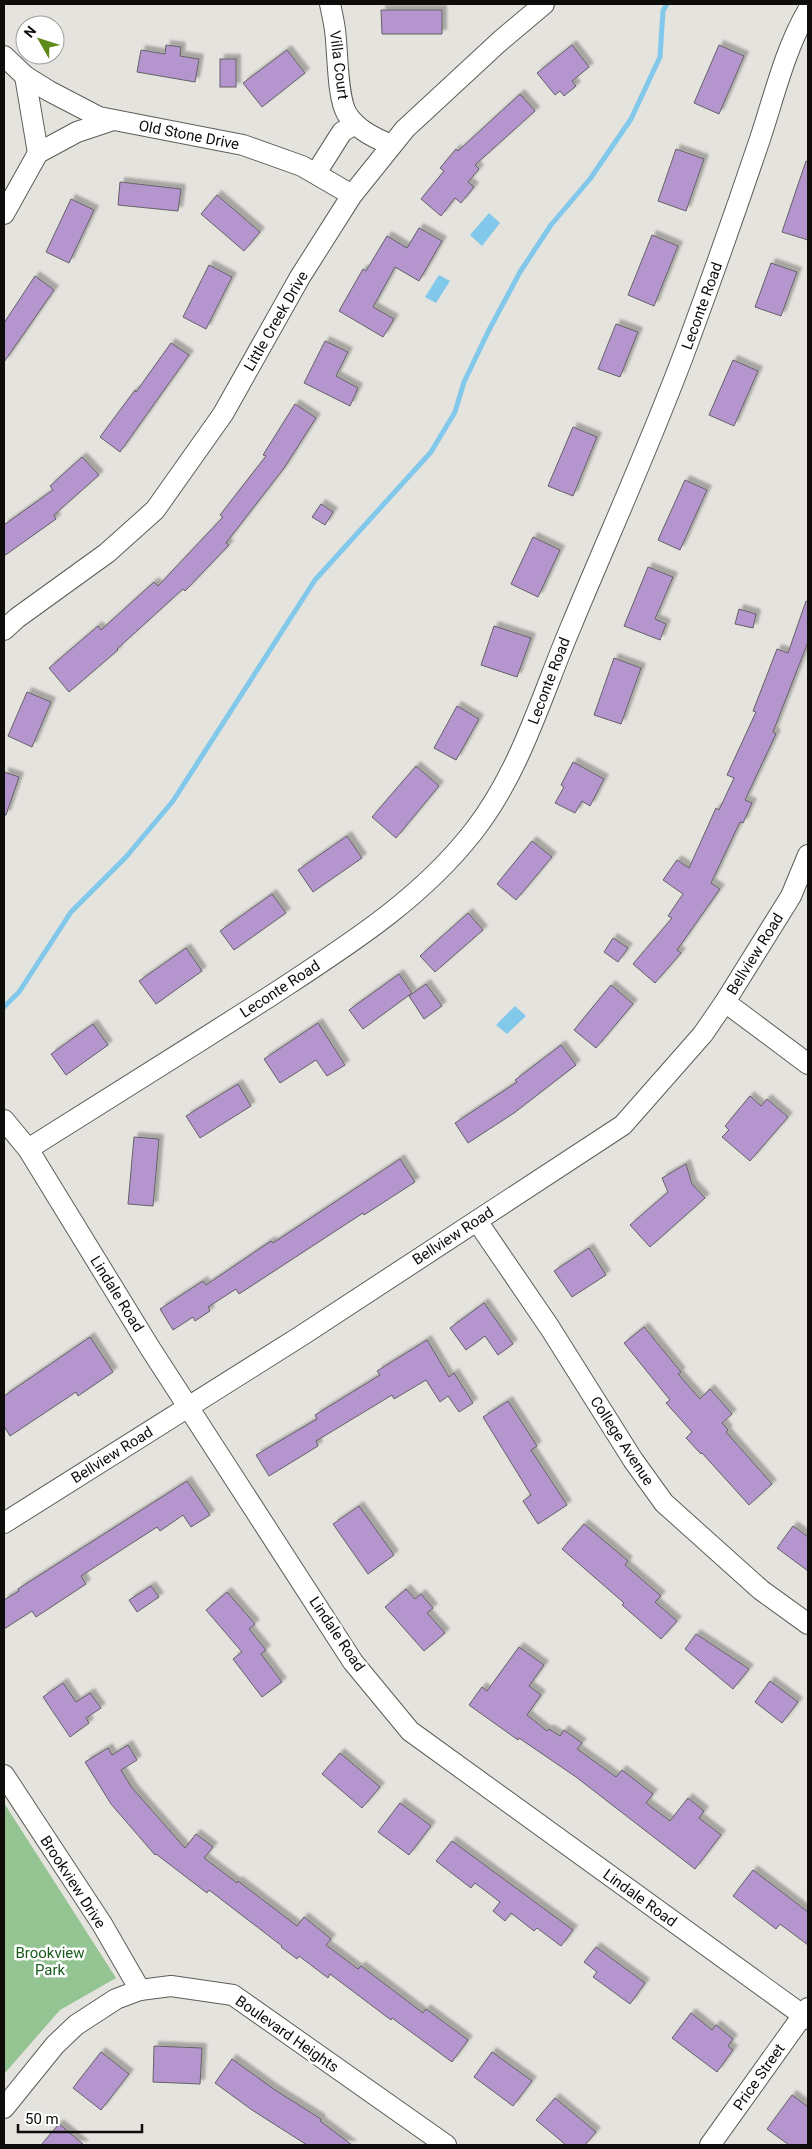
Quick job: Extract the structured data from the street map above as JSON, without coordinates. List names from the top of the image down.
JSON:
{
  "streets": {
    "street": [
      "Villa Court",
      "Old Stone Drive",
      "Leconte Road",
      "Little Creek Drive",
      "Bellview Road",
      "Lindale Road",
      "College Avenue",
      "Brookview Drive",
      "Boulevard Heights",
      "Price Street"
    ]
  },
  "crossings": [
    ["Villa Court", "Little Creek Drive"],
    ["Old Stone Drive", "Little Creek Drive"],
    ["Leconte Road", "Lindale Road"],
    ["Bellview Road", "Lindale Road"],
    ["Bellview Road", "College Avenue"],
    ["Lindale Road", "Price Street"],
    ["Brookview Drive", "Boulevard Heights"]
  ],
  "parks": ["Brookview Park"],
  "scale_bar": "50 m",
  "north": "top left"
}
